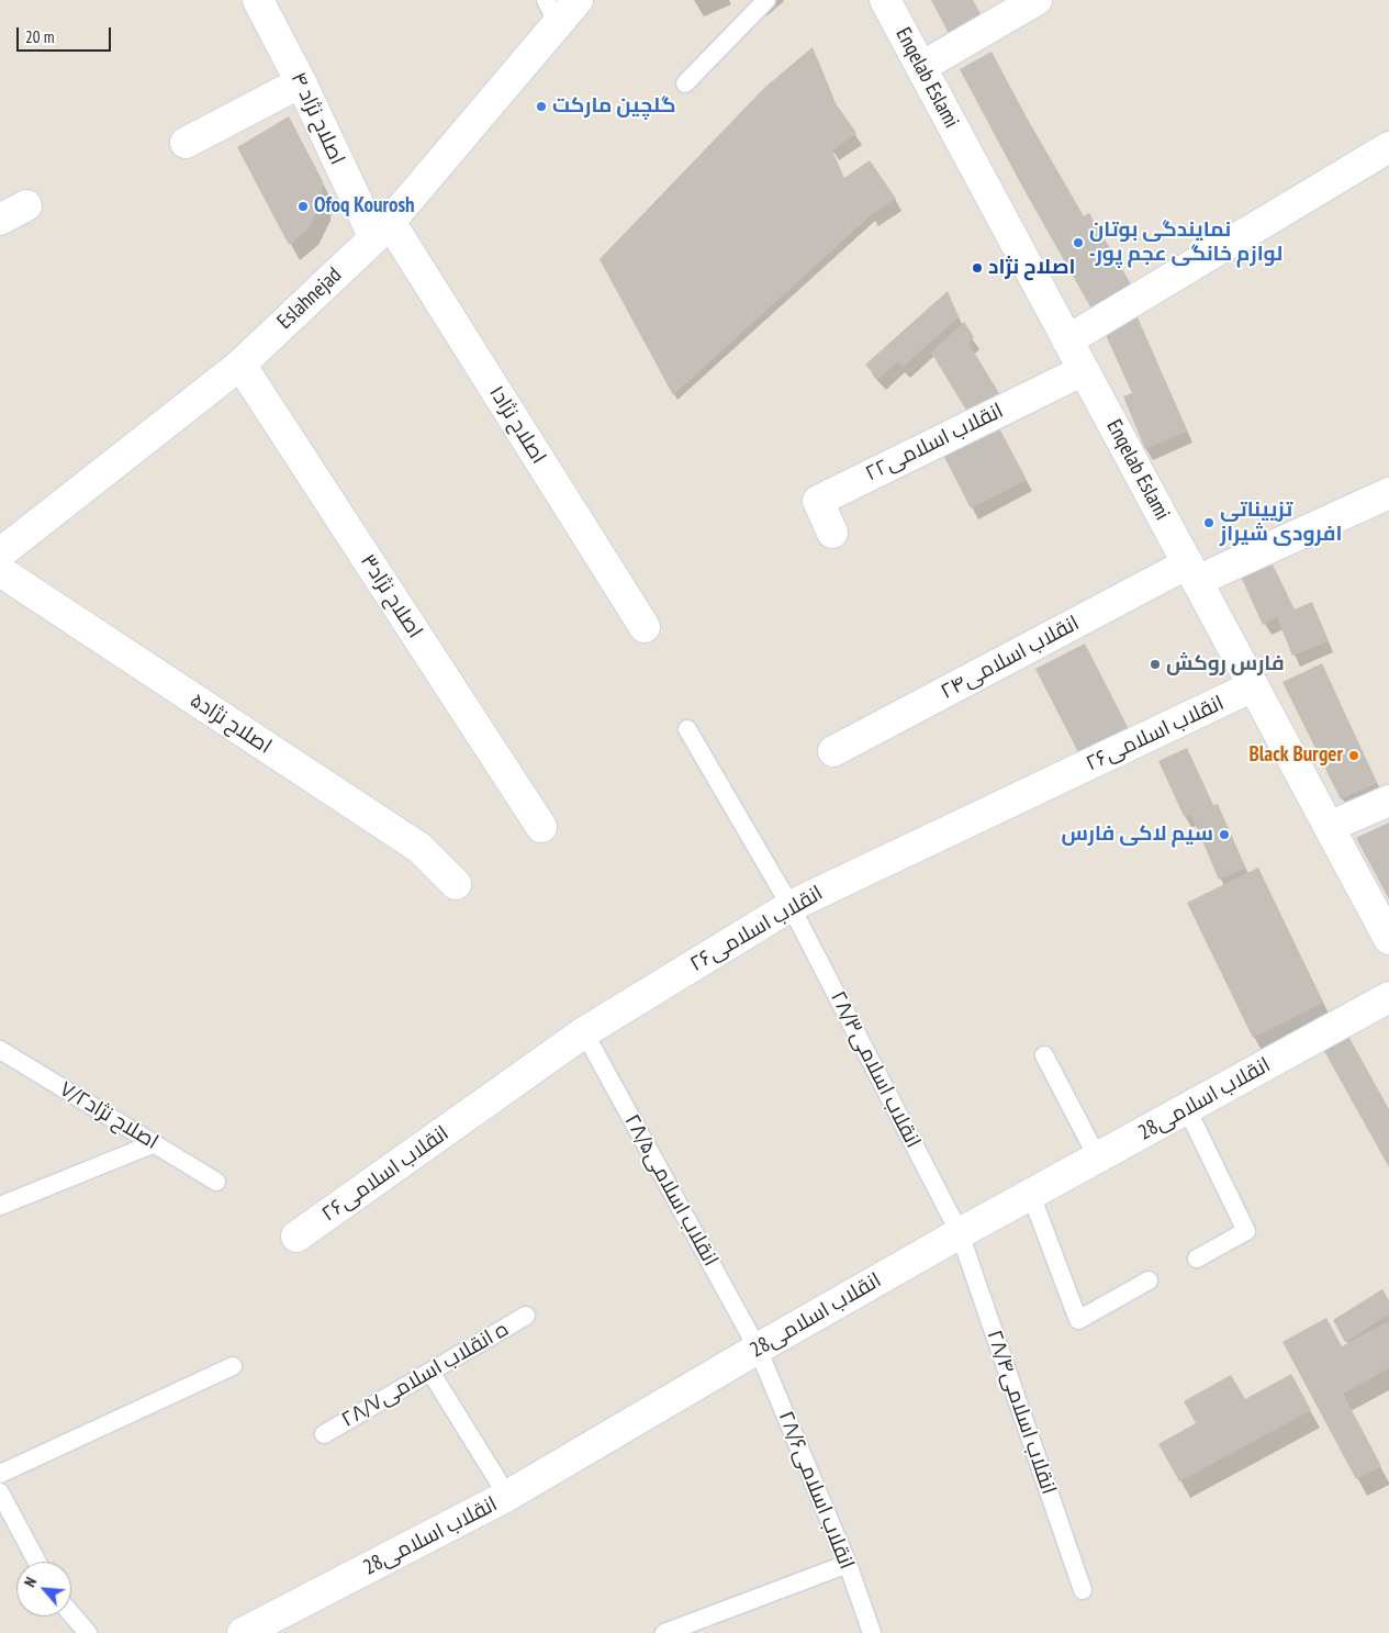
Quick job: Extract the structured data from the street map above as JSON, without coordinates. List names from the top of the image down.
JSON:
{
  "streets": {
    "street": [
      "Enqelab Eslami",
      "۴ اصلاح نژاد",
      "Eslahnejad",
      "اصلاح نژاد۱",
      "انقلاب اسلامی۲۲",
      "اصلاح نژاد۳",
      "انقلاب اسلامی۲۴",
      "اصلاح نژاد۵",
      "انقلاب اسلامی۲۶",
      "28انقلاب اسلامی"
    ],
    "lane": [
      "انقلاب اسلامی۲۸/۳",
      "اصلاح نژاد۷/۲",
      "انقلاب اسلامی۲۸/۵",
      "ه انقلاب اسلامی۲۸/۷",
      "انقلاب اسلامی۲۸/۴",
      "انقلاب اسلامی۲۸/۶"
    ]
  },
  "crossings": [
    ["Enqelab Eslami", "انقلاب اسلامی۲۲"],
    ["Enqelab Eslami", "انقلاب اسلامی۲۴"],
    ["Enqelab Eslami", "انقلاب اسلامی۲۶"],
    ["۴ اصلاح نژاد", "Eslahnejad"],
    ["۴ اصلاح نژاد", "اصلاح نژاد۱"],
    ["Eslahnejad", "اصلاح نژاد۱"],
    ["Eslahnejad", "اصلاح نژاد۳"],
    ["انقلاب اسلامی۲۶", "انقلاب اسلامی۲۸/۳"],
    ["انقلاب اسلامی۲۶", "انقلاب اسلامی۲۸/۵"],
    ["انقلاب اسلامی۲۸/۳", "28انقلاب اسلامی"],
    ["انقلاب اسلامی۲۸/۳", "انقلاب اسلامی۲۸/۴"],
    ["28انقلاب اسلامی", "انقلاب اسلامی۲۸/۵"],
    ["28انقلاب اسلامی", "انقلاب اسلامی۲۸/۴"],
    ["28انقلاب اسلامی", "انقلاب اسلامی۲۸/۶"],
    ["انقلاب اسلامی۲۸/۵", "انقلاب اسلامی۲۸/۶"]
  ],
  "places": [
    "گلچین مارکت",
    "Ofoq Kourosh",
    "نمایندگی بوتان -لوازم خانگی عجم پور",
    "اصلاح نژاد",
    "تزییناتی افرودی شیراز",
    "فارس روکش",
    "Black Burger",
    "سیم لاکی فارس"
  ],
  "scale_bar": "20 m",
  "north": "top left"
}
